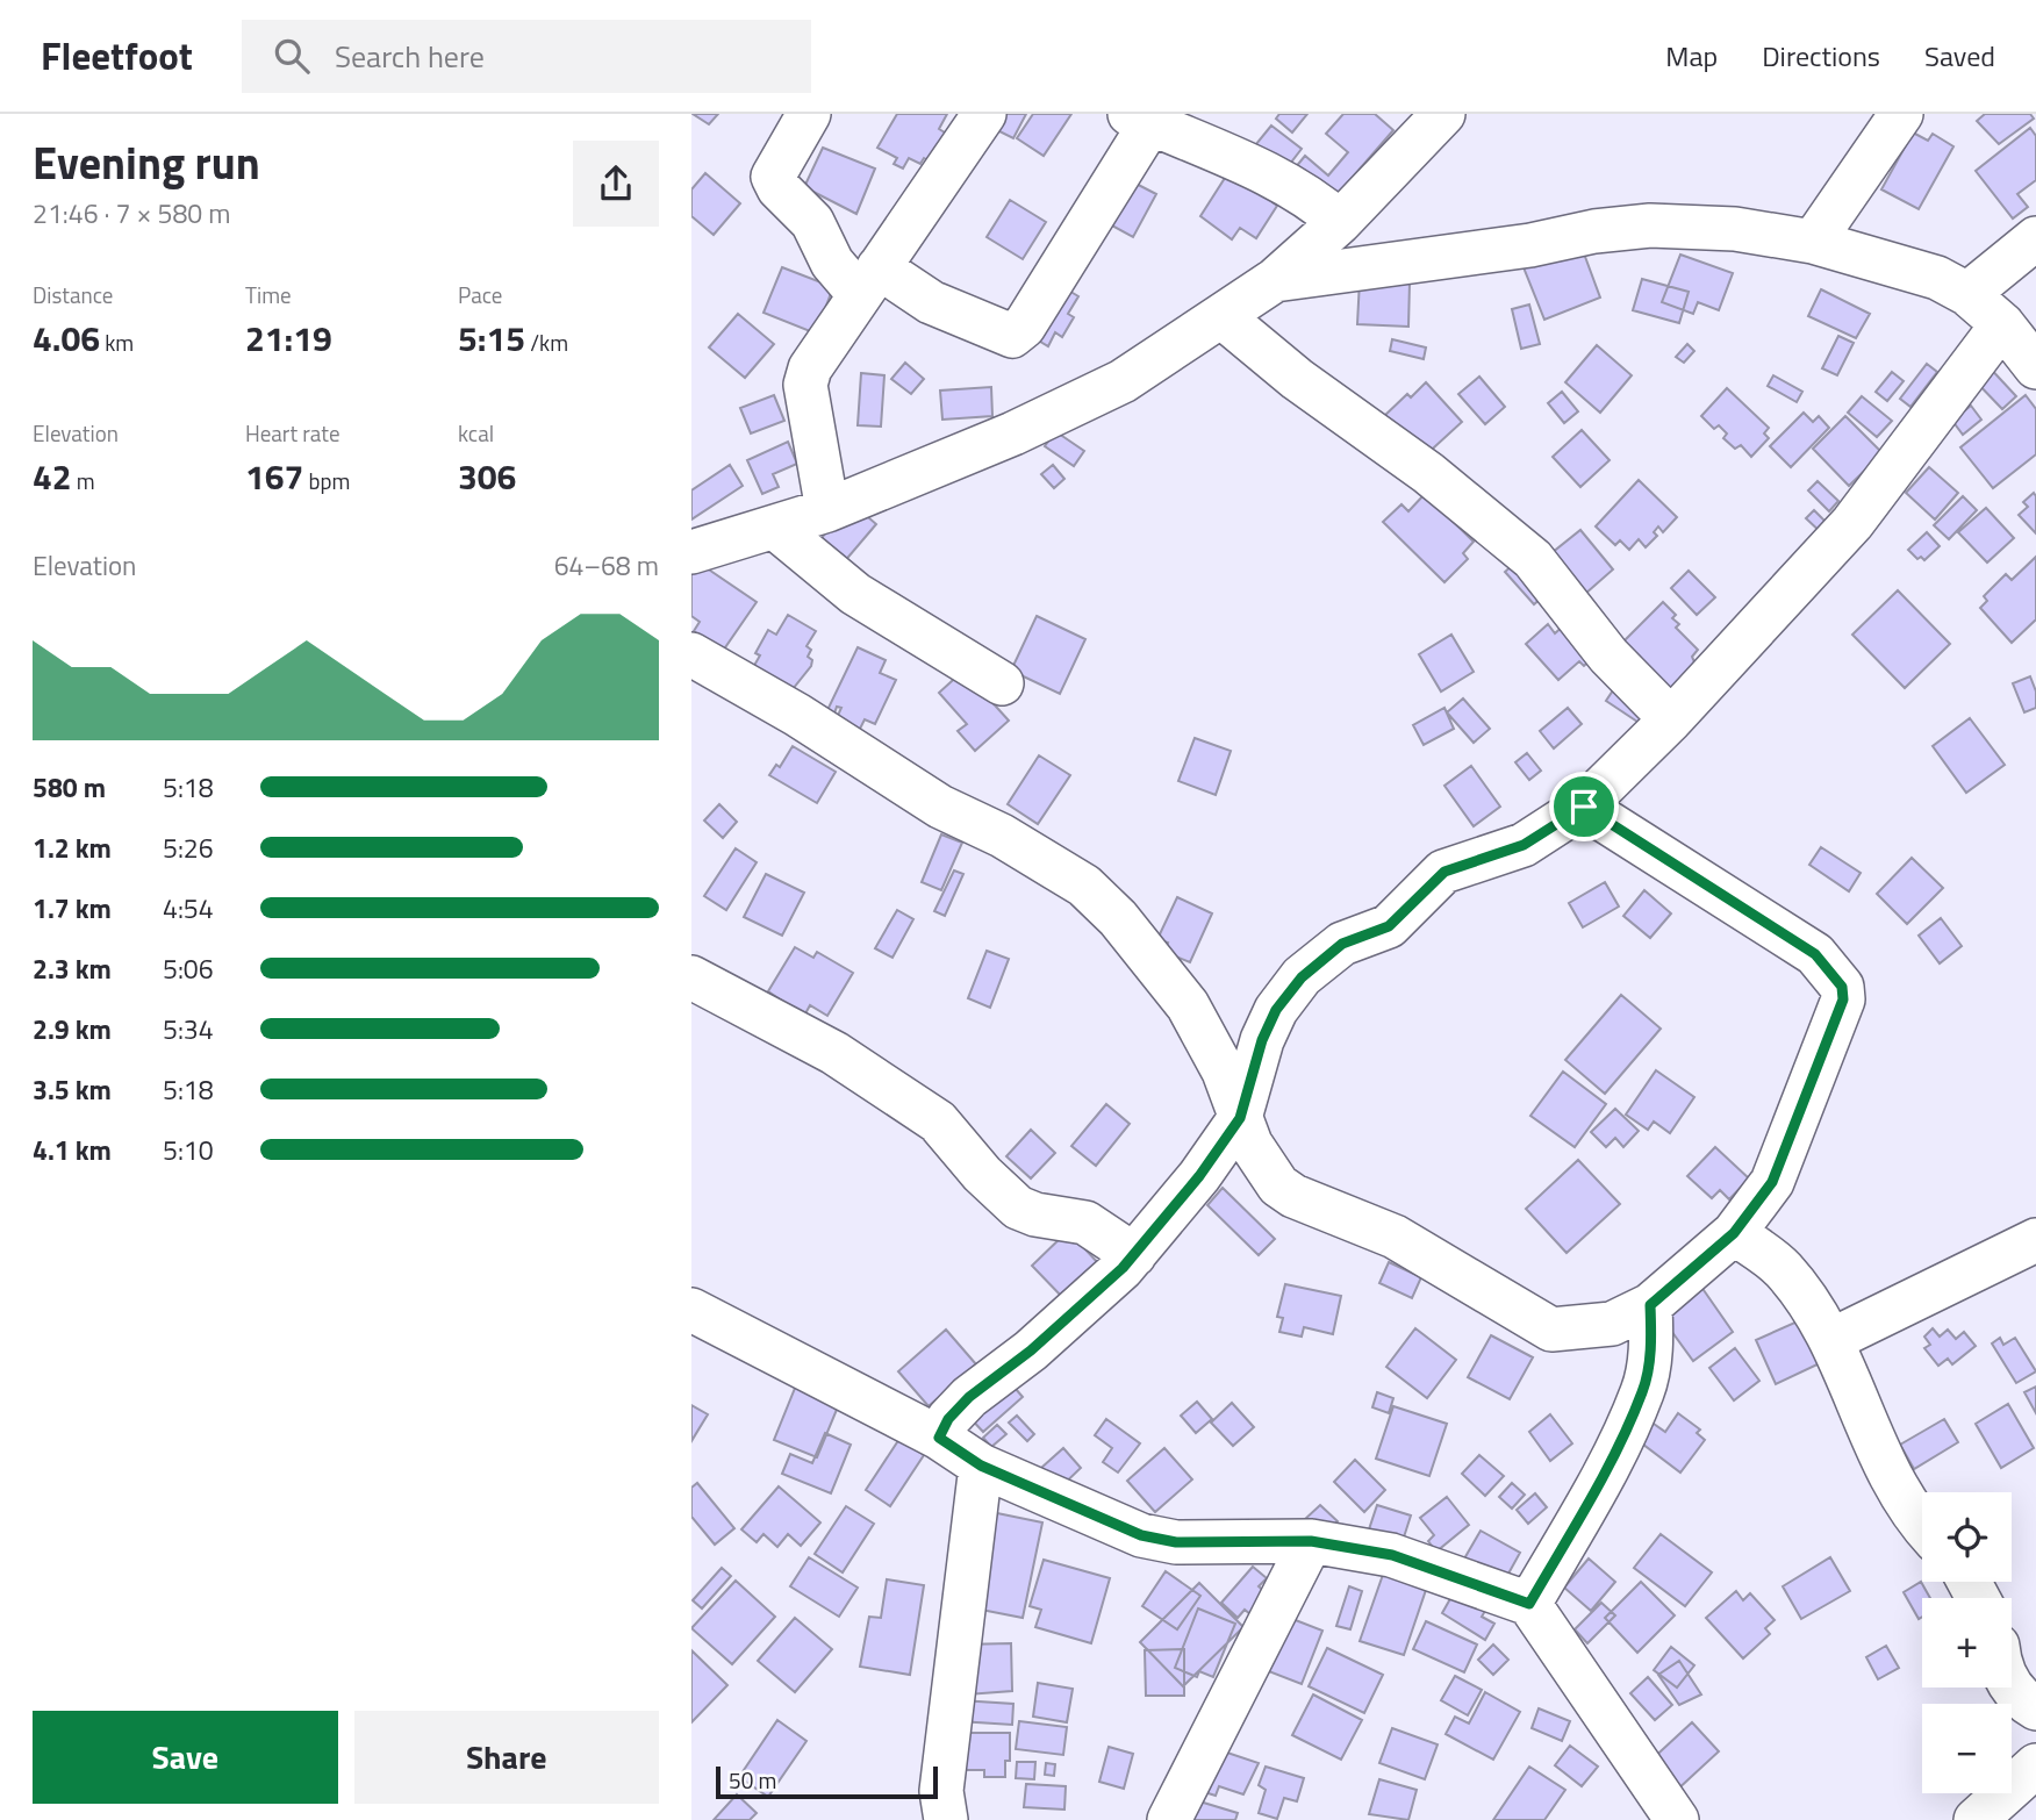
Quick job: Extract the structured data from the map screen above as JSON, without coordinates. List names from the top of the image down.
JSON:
{
  "scale_bar": "50 m",
  "page": {
    "header": "Fleetfoot",
    "search": "Search here",
    "nav": ["Map", "Directions", "Saved"],
    "heading": ["Evening run", "21:46 · 7 × 580 m"],
    "stats": [
      ["Distance", "4.06 km"],
      ["Time", "21:19"],
      ["Pace", "5:15 /km"],
      ["Elevation", "42 m"],
      ["Heart rate", "167 bpm"],
      ["kcal", "306"]
    ],
    "chart": ["Elevation", "64–68 m"],
    "list": [
      {
        "name": "580 m",
        "note": "5:18"
      },
      {
        "name": "1.2 km",
        "note": "5:26"
      },
      {
        "name": "1.7 km",
        "note": "4:54"
      },
      {
        "name": "2.3 km",
        "note": "5:06"
      },
      {
        "name": "2.9 km",
        "note": "5:34"
      },
      {
        "name": "3.5 km",
        "note": "5:18"
      },
      {
        "name": "4.1 km",
        "note": "5:10"
      }
    ],
    "map_buttons": ["+", "−"],
    "buttons": ["Save", "Share"],
    "scale": "50 m"
  }
}
